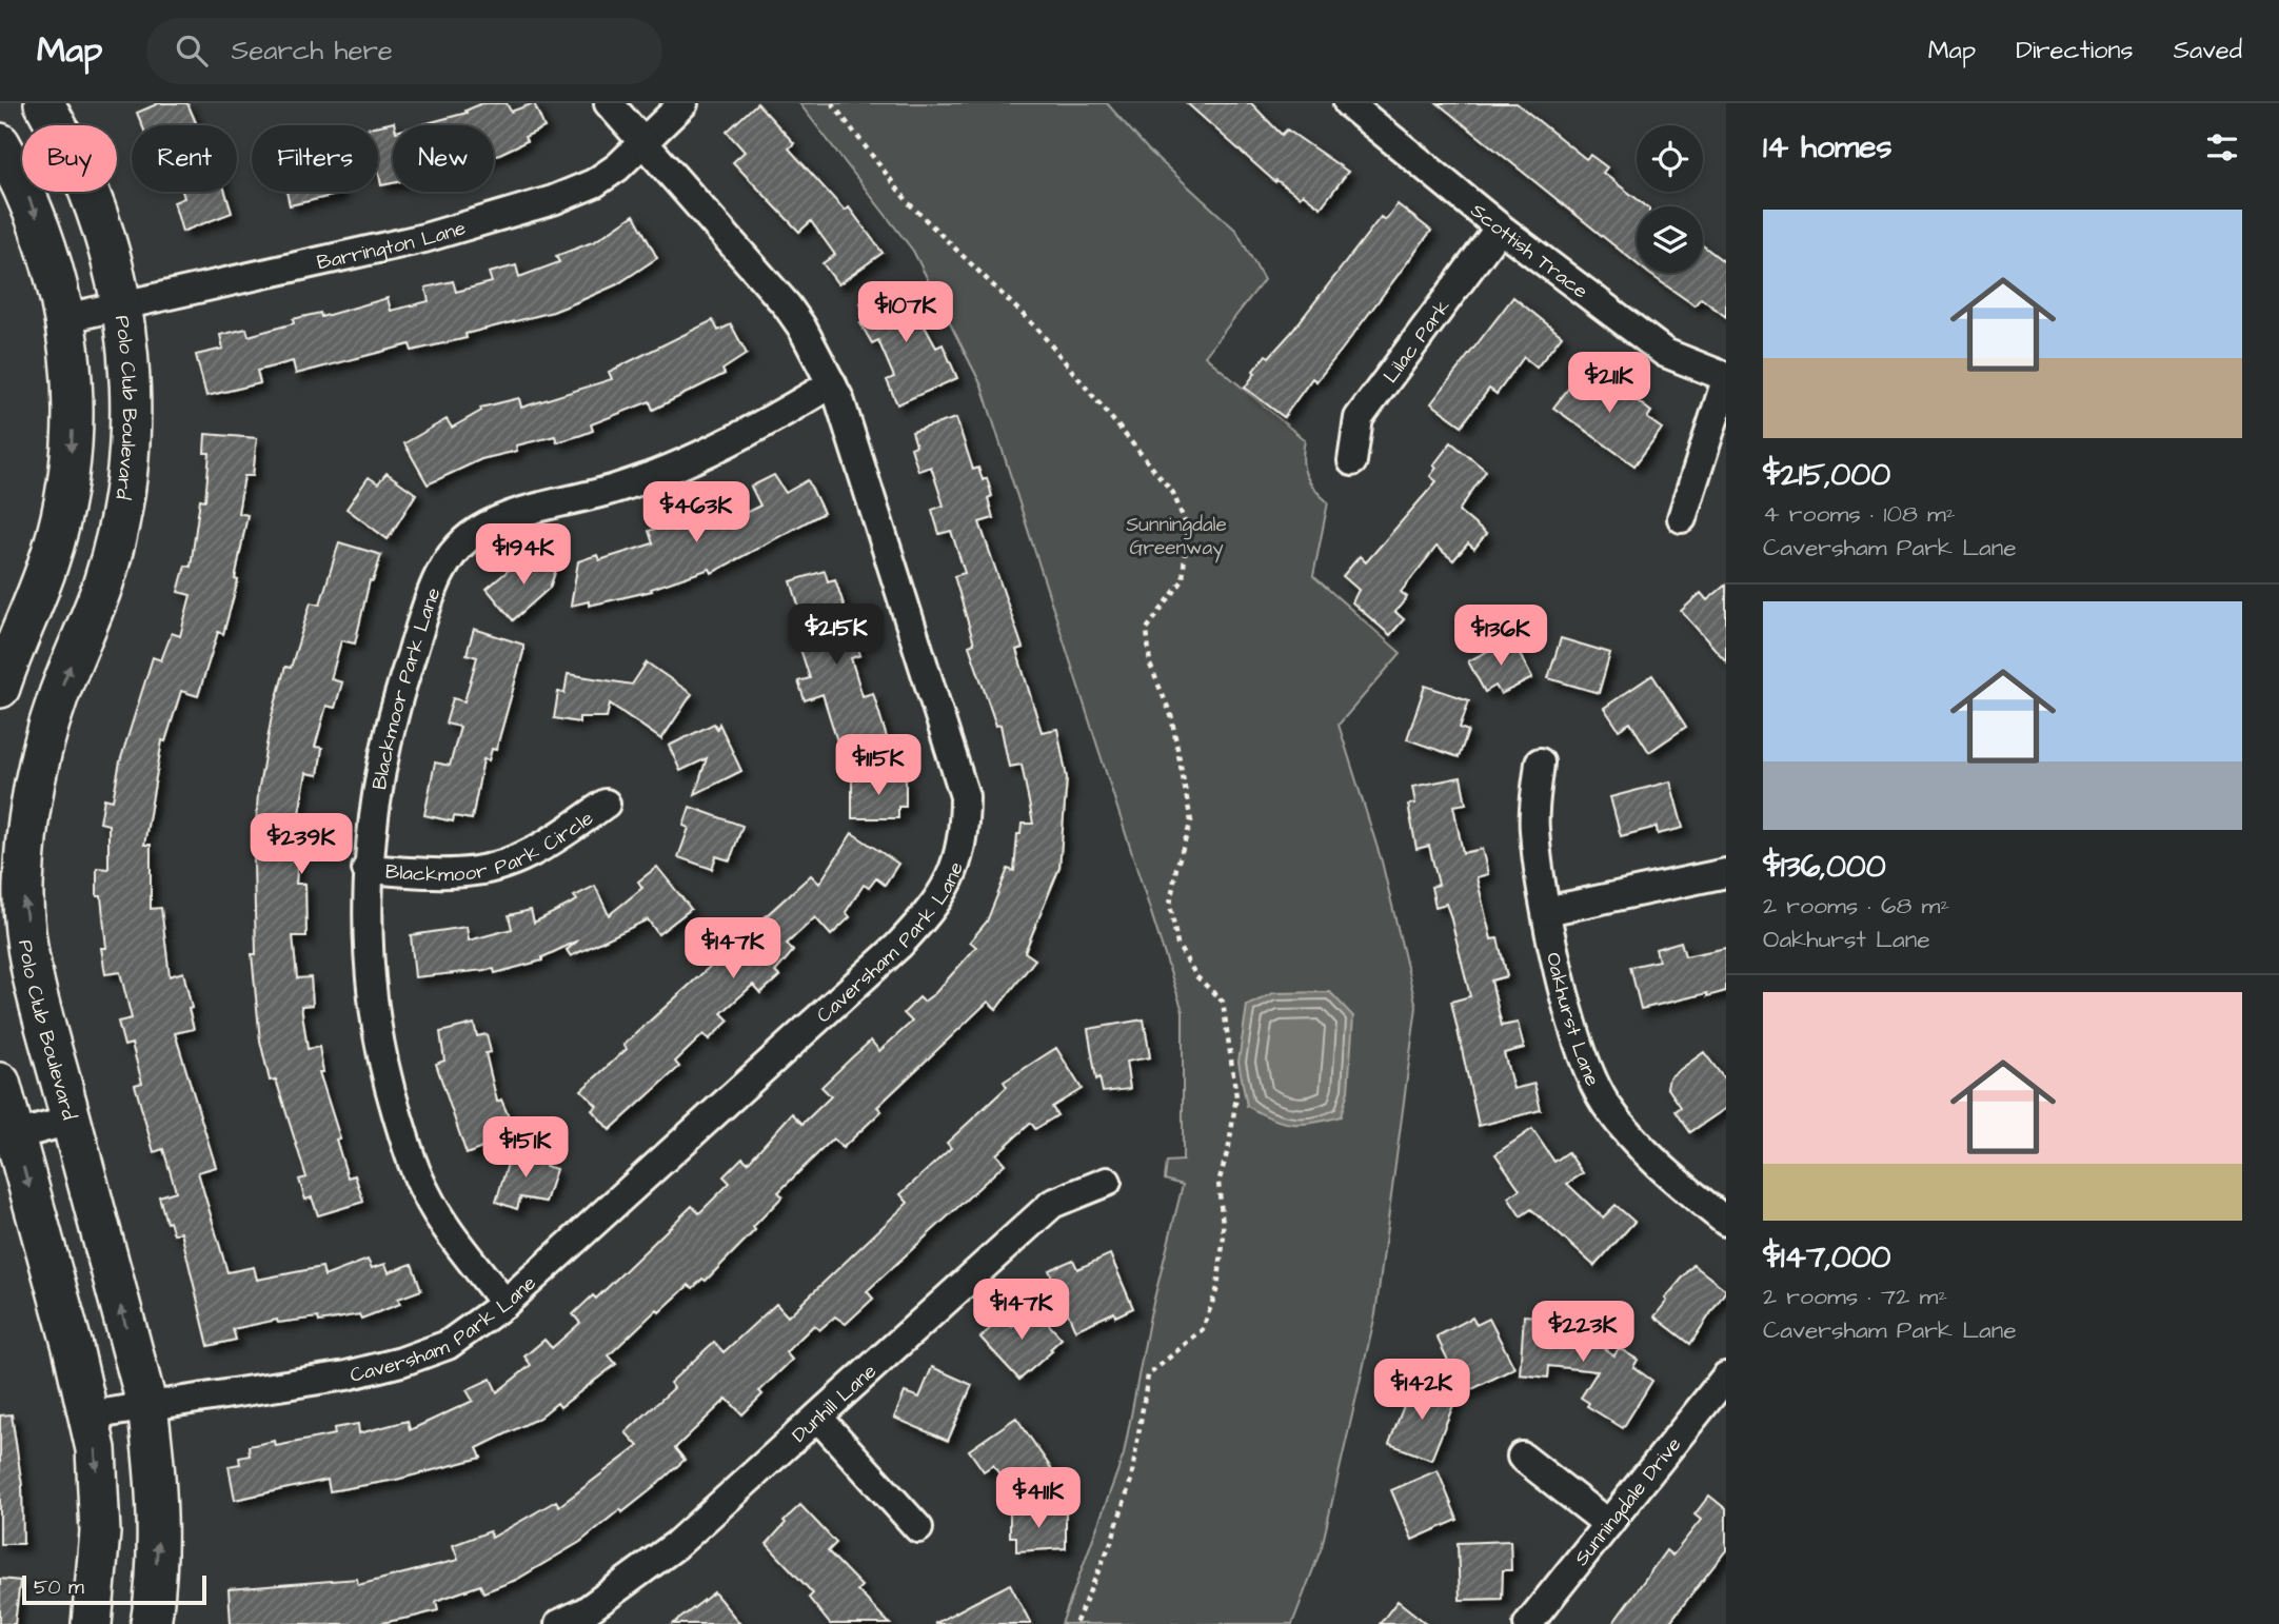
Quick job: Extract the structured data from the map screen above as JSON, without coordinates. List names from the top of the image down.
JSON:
{
  "streets": {
    "street": [
      "Barrington Lane",
      "Scottish Trace",
      "Lilac Park",
      "Polo Club Boulevard",
      "Blackmoor Park Lane",
      "Blackmoor Park Circle",
      "Caversham Park Lane",
      "Oakhurst Lane",
      "Dunhill Lane",
      "Sunningdale Drive"
    ]
  },
  "crossings": [
    ["Barrington Lane", "Polo Club Boulevard"],
    ["Barrington Lane", "Caversham Park Lane"],
    ["Scottish Trace", "Lilac Park"],
    ["Polo Club Boulevard", "Caversham Park Lane"],
    ["Blackmoor Park Lane", "Blackmoor Park Circle"],
    ["Blackmoor Park Lane", "Caversham Park Lane"]
  ],
  "parks": ["Sunningdale Greenway"],
  "scale_bar": "50 m",
  "page": {
    "header": "Map",
    "search": "Search here",
    "nav": ["Map", "Directions", "Saved"],
    "heading": "14 homes",
    "chip": [
      "Buy",
      "Rent",
      "Filters",
      "New"
    ],
    "list": [
      {
        "name": "$215,000",
        "note": "4 rooms · 108 m² · Caversham Park Lane"
      },
      {
        "name": "$136,000",
        "note": "2 rooms · 68 m² · Oakhurst Lane"
      },
      {
        "name": "$147,000",
        "note": "2 rooms · 72 m² · Caversham Park Lane"
      }
    ],
    "price": [
      "$107K",
      "$211K",
      "$463K",
      "$194K",
      "$215K",
      "$136K",
      "$115K",
      "$239K",
      "$147K",
      "$151K",
      "$147K",
      "$223K",
      "$142K",
      "$411K"
    ],
    "scale": "50 m"
  }
}
